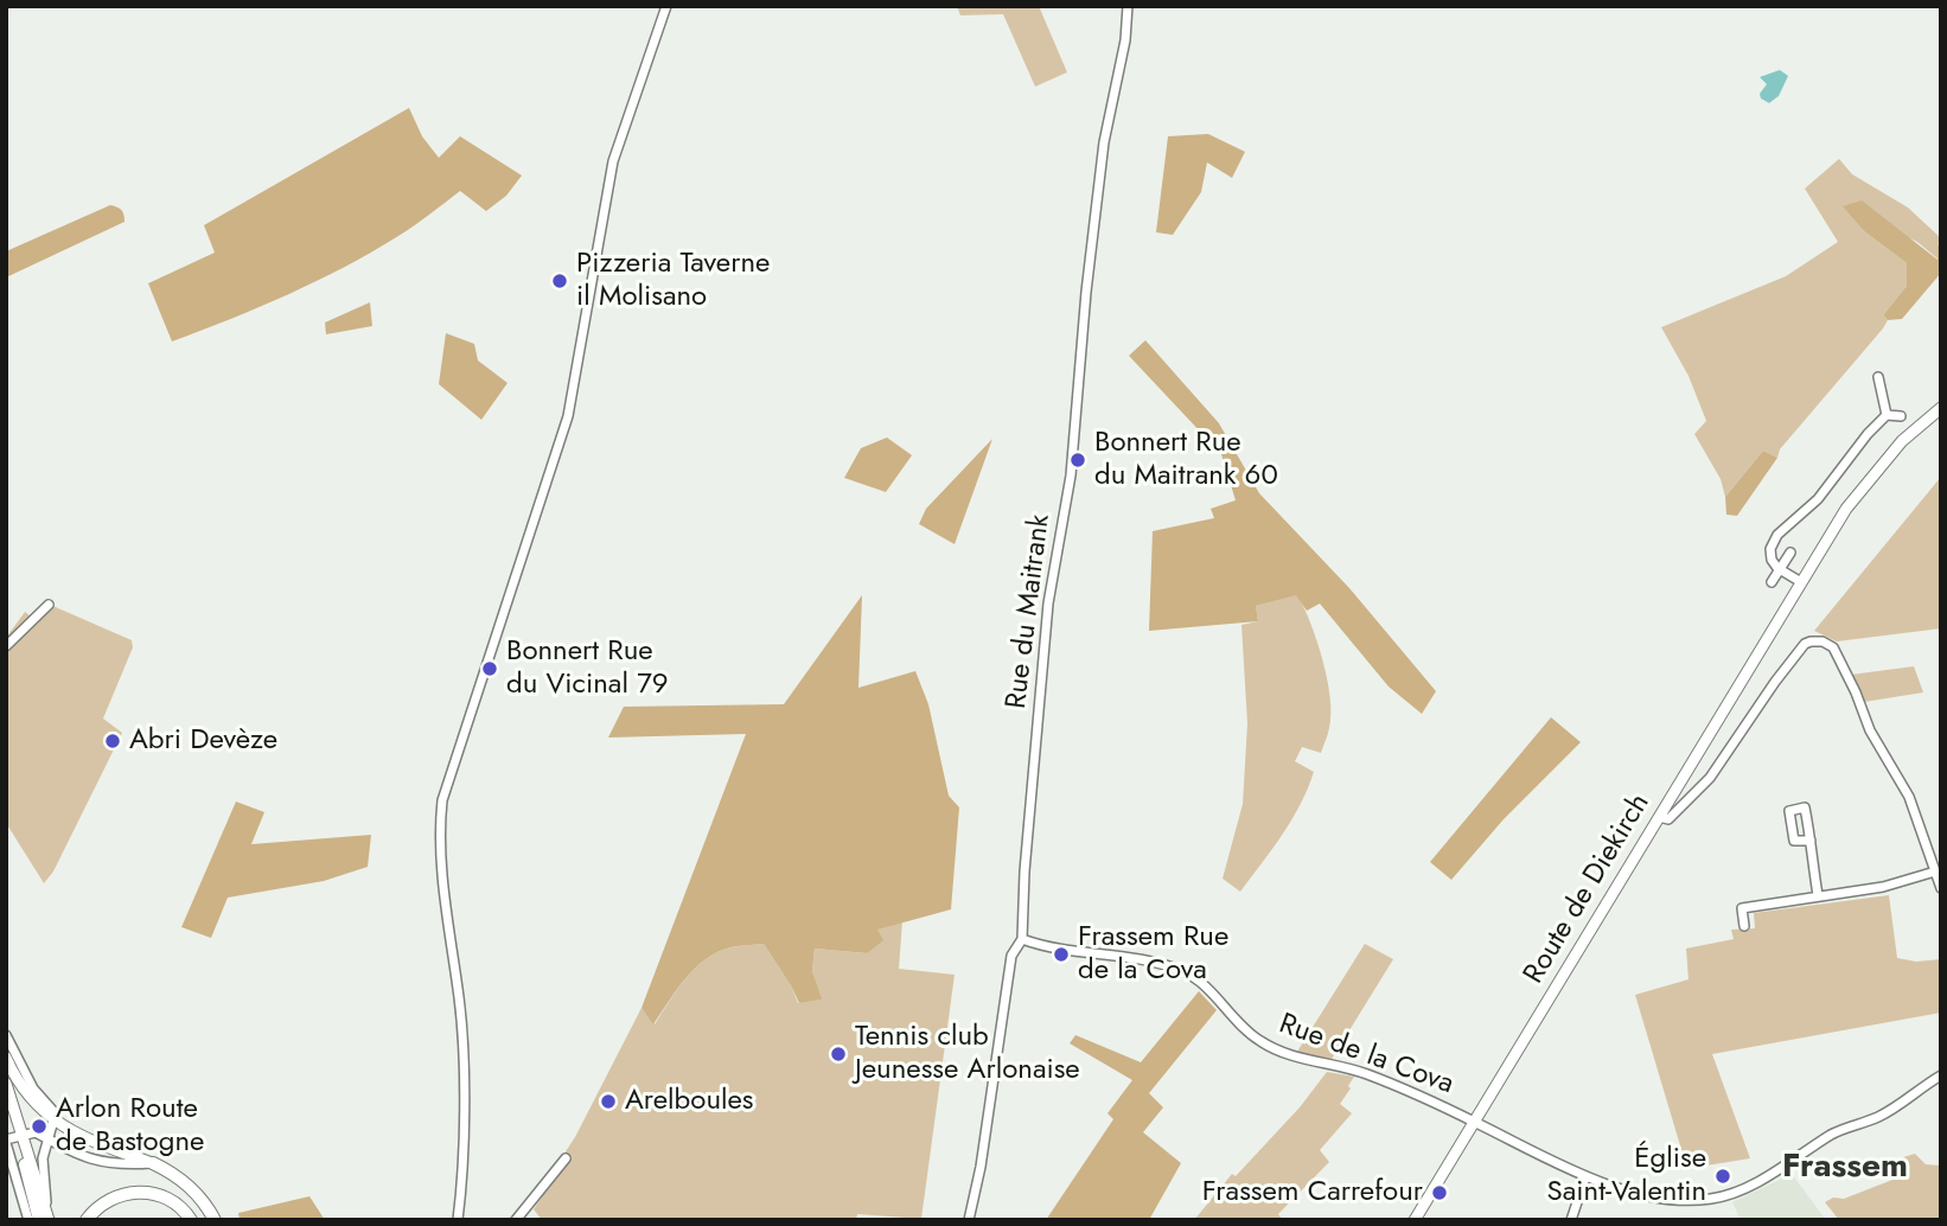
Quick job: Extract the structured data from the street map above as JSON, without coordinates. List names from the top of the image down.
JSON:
{
  "streets": {
    "main road": ["Route de Diekirch"],
    "street": ["Rue du Maitrank", "Rue de la Cova"]
  },
  "crossings": [
    ["Rue du Maitrank", "Rue de la Cova"],
    ["Route de Diekirch", "Rue de la Cova"]
  ],
  "districts": ["Frassem"],
  "places": [
    "Pizzeria Taverne il Molisano",
    "Bonnert Rue du Maitrank 60",
    "Bonnert Rue du Vicinal 79",
    "Abri Devèze",
    "Frassem Rue de la Cova",
    "Tennis club Jeunesse Arlonaise",
    "Arelboules",
    "Arlon Route de Bastogne",
    "Église Saint-Valentin",
    "Frassem Carrefour"
  ]
}
